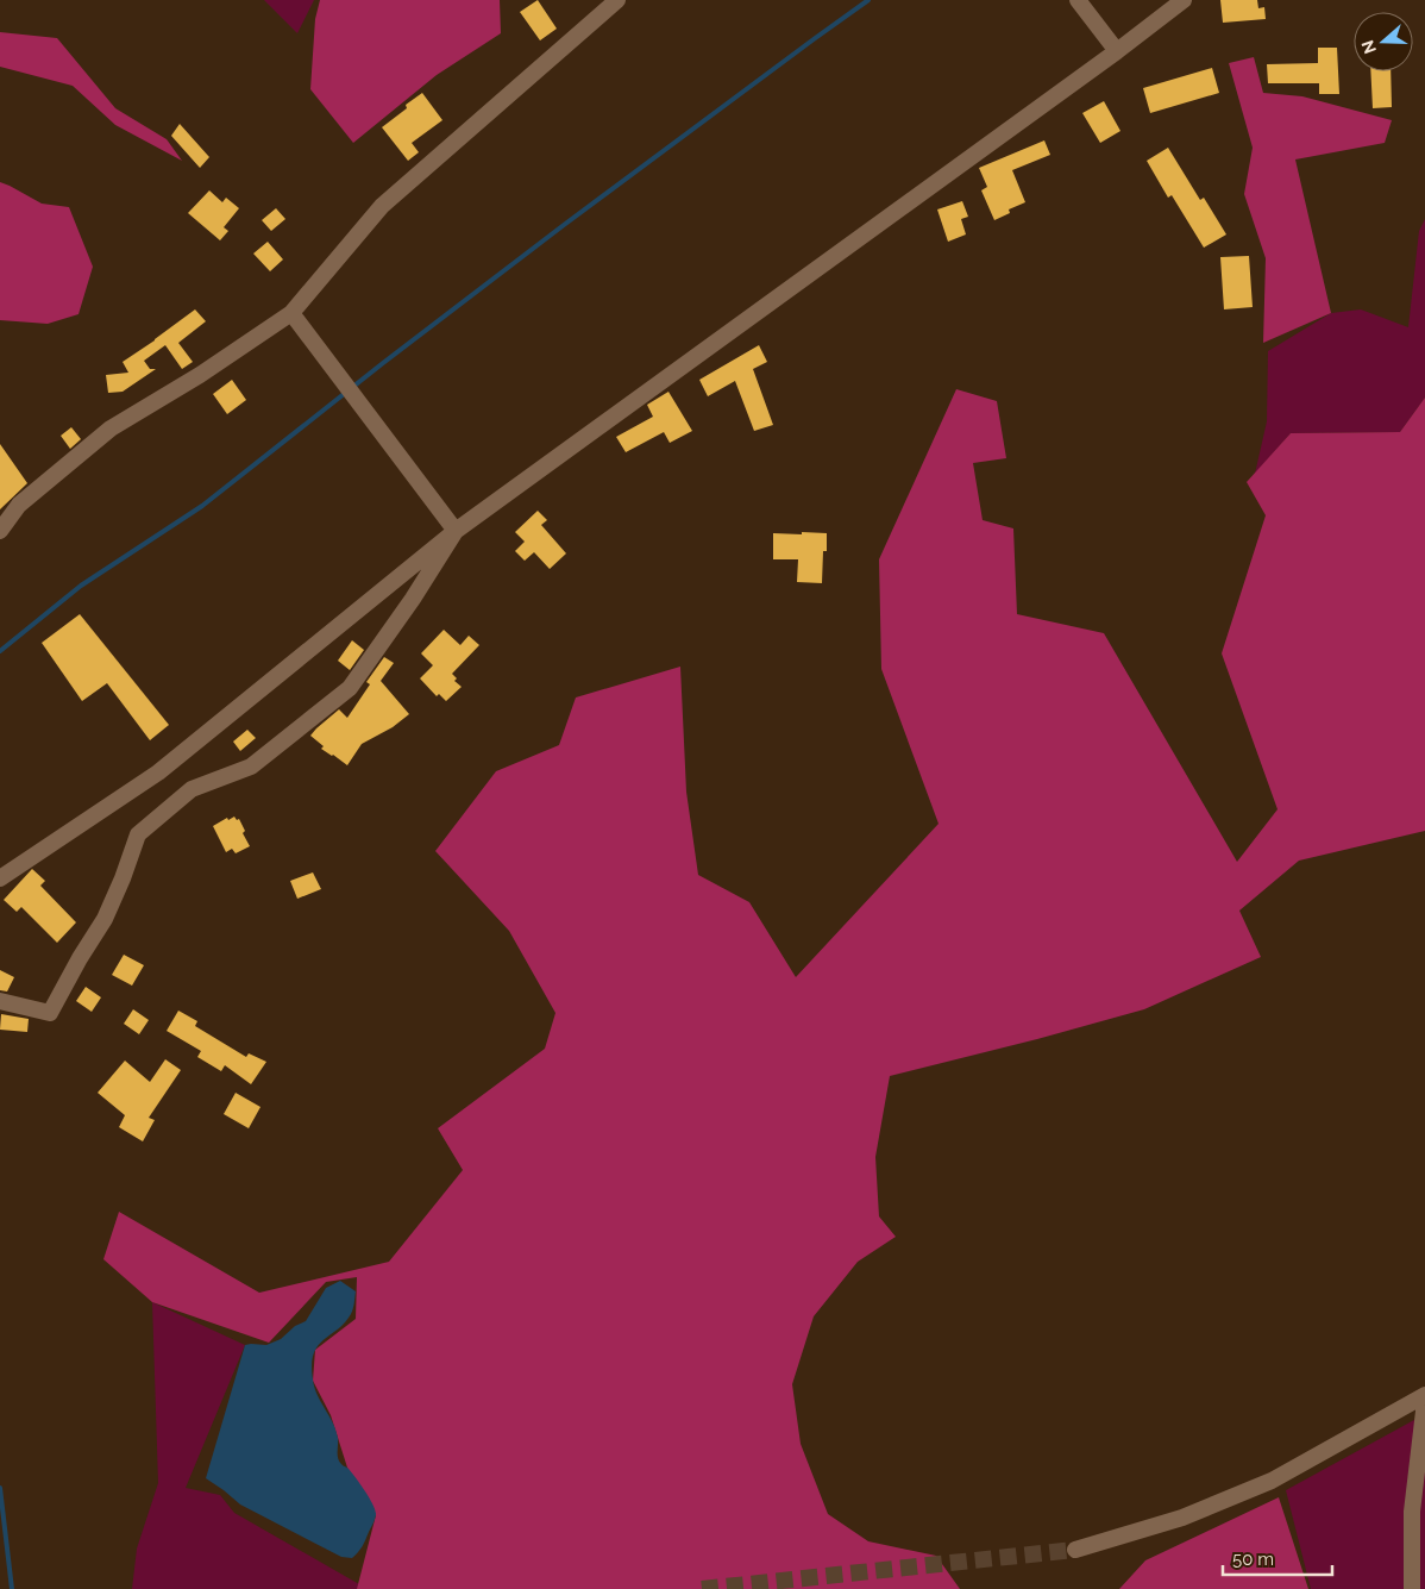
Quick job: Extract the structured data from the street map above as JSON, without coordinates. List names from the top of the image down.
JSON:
{
  "scale_bar": "50 m",
  "north": "left"
}
